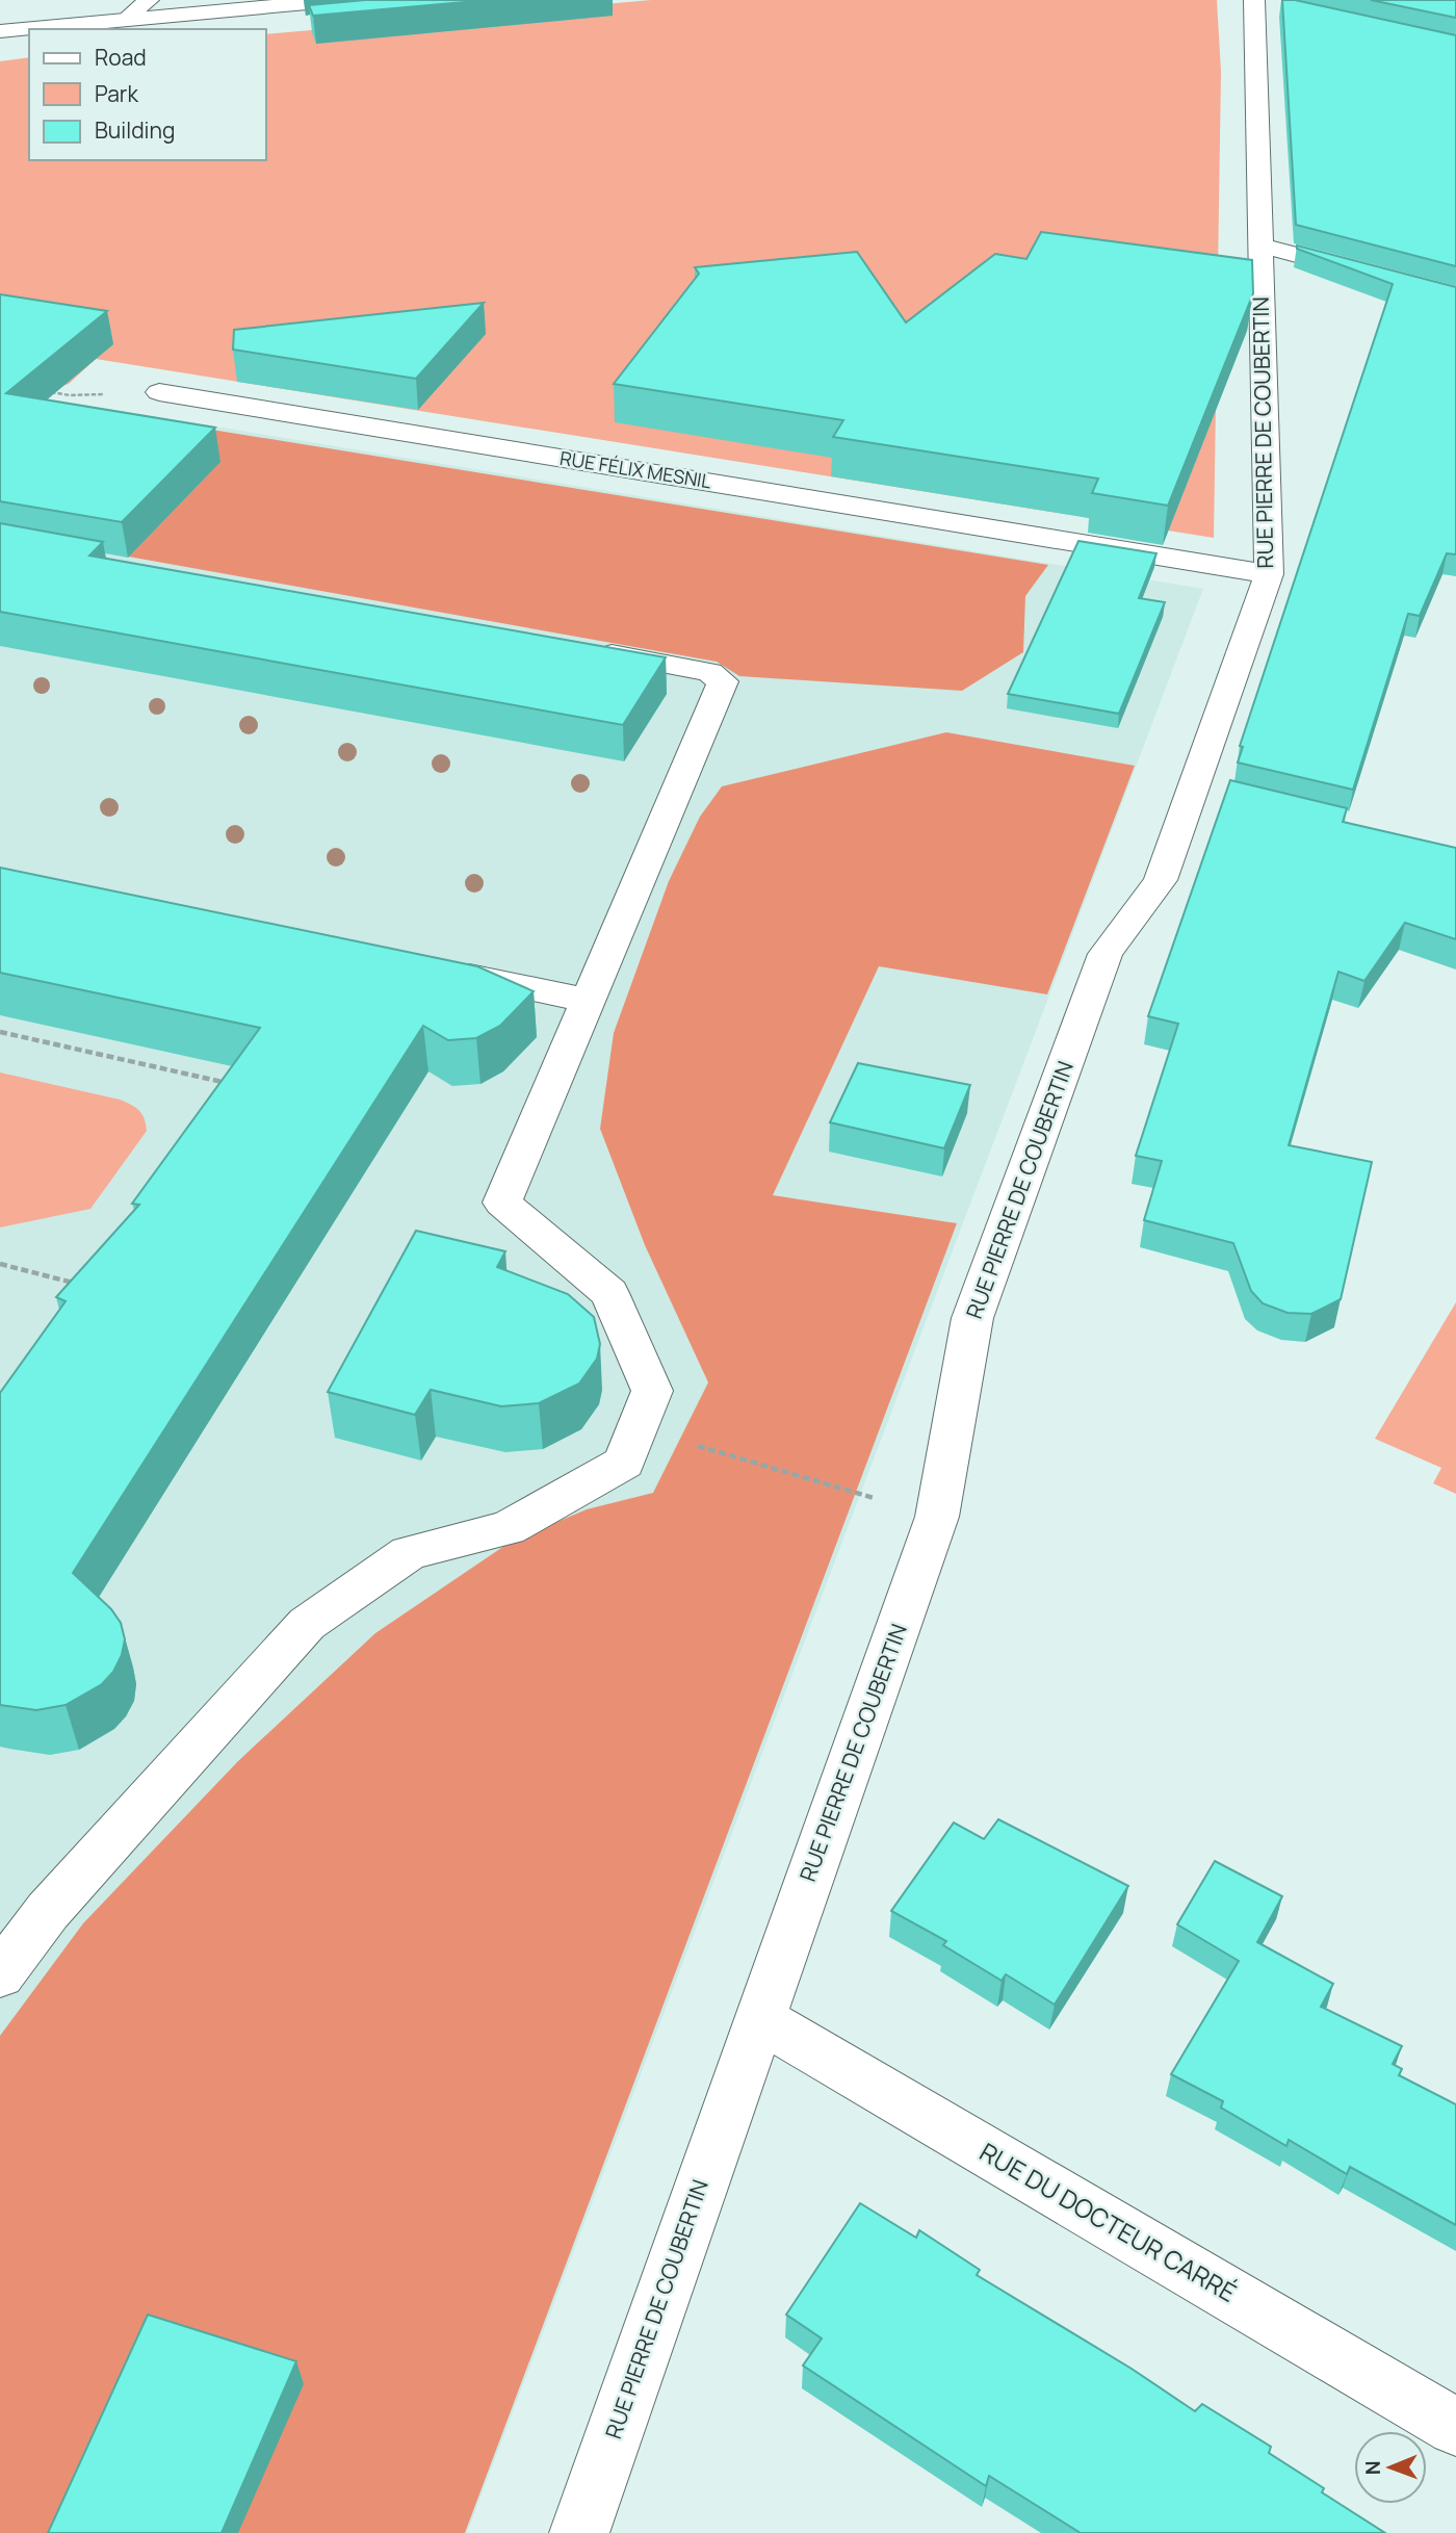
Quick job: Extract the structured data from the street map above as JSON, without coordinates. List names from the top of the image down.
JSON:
{
  "streets": {
    "street": ["RUE PIERRE DE COUBERTIN", "RUE FÉLIX MESNIL", "RUE DU DOCTEUR CARRÉ"]
  },
  "crossings": [
    ["RUE PIERRE DE COUBERTIN", "RUE FÉLIX MESNIL"],
    ["RUE PIERRE DE COUBERTIN", "RUE DU DOCTEUR CARRÉ"]
  ],
  "legend": ["Road", "Park", "Building"],
  "north": "left"
}
